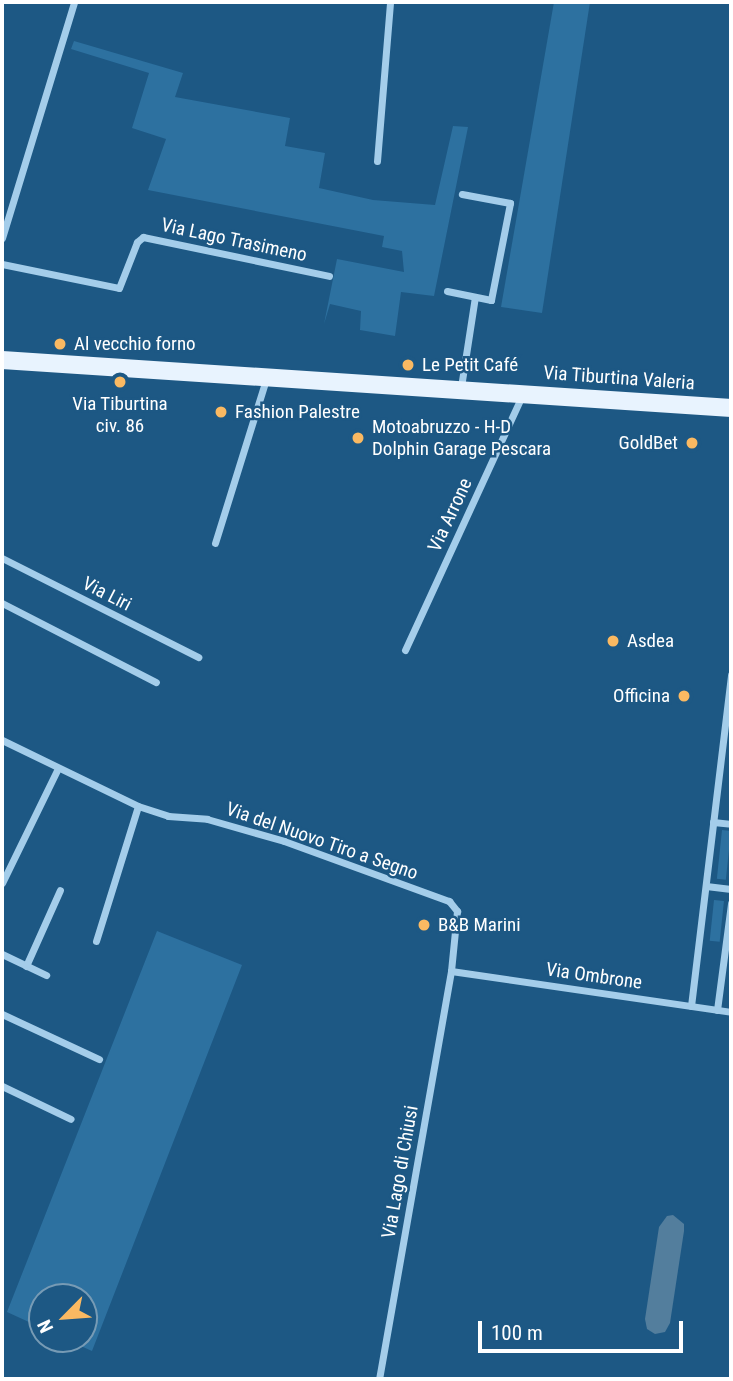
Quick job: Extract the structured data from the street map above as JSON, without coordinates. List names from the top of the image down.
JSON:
{
  "streets": {
    "main road": ["Via Tiburtina Valeria"],
    "street": [
      "Via Lago Trasimeno",
      "Via Arrone",
      "Via Liri",
      "Via del Nuovo Tiro a Segno",
      "Via Ombrone",
      "Via Lago di Chiusi"
    ]
  },
  "crossings": [
    ["Via Tiburtina Valeria", "Via Arrone"],
    ["Via del Nuovo Tiro a Segno", "Via Ombrone"],
    ["Via del Nuovo Tiro a Segno", "Via Lago di Chiusi"],
    ["Via Ombrone", "Via Lago di Chiusi"]
  ],
  "places": [
    "Al vecchio forno",
    "Le Petit Café",
    "Via Tiburtina civ. 86",
    "Fashion Palestre",
    "Motoabruzzo - H-D Dolphin Garage Pescara",
    "GoldBet",
    "Asdea",
    "Officina",
    "B&B Marini"
  ],
  "scale_bar": "100 m",
  "north": "bottom left"
}
